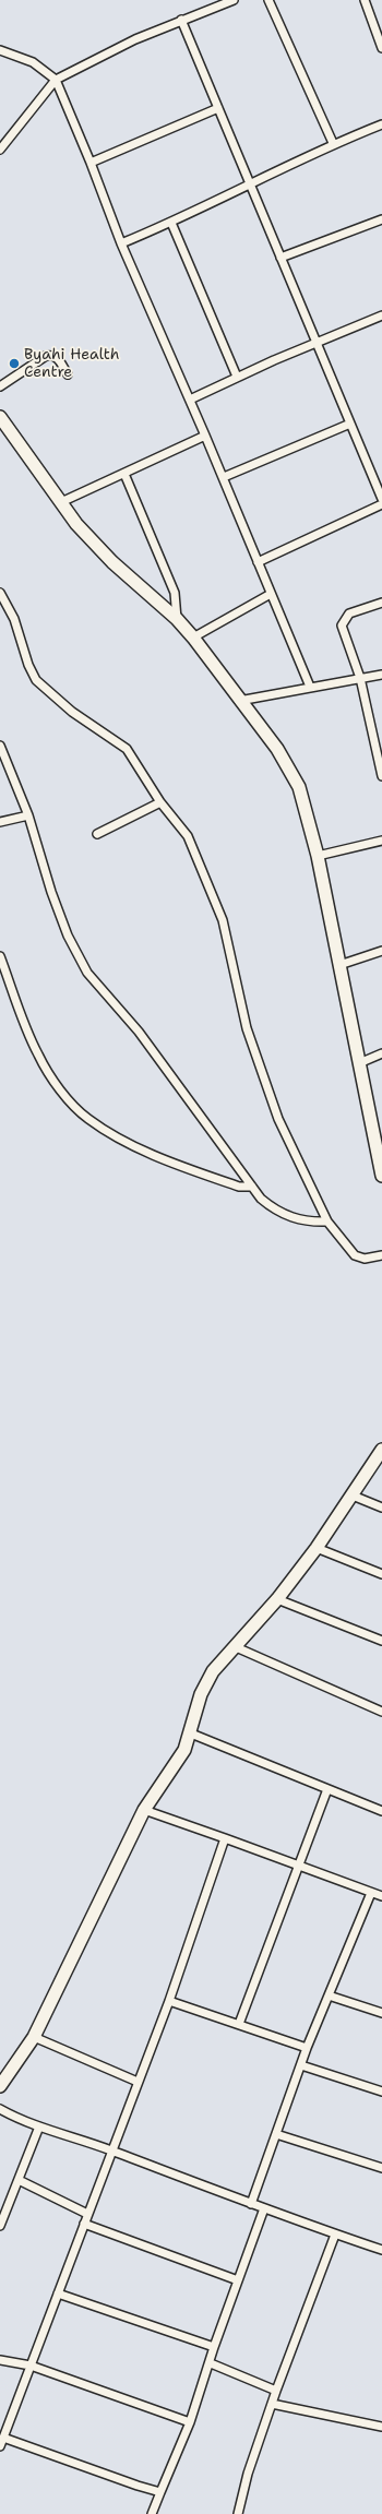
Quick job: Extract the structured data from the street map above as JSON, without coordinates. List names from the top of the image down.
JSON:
{
  "places": ["Byahi Health Centre"]
}
